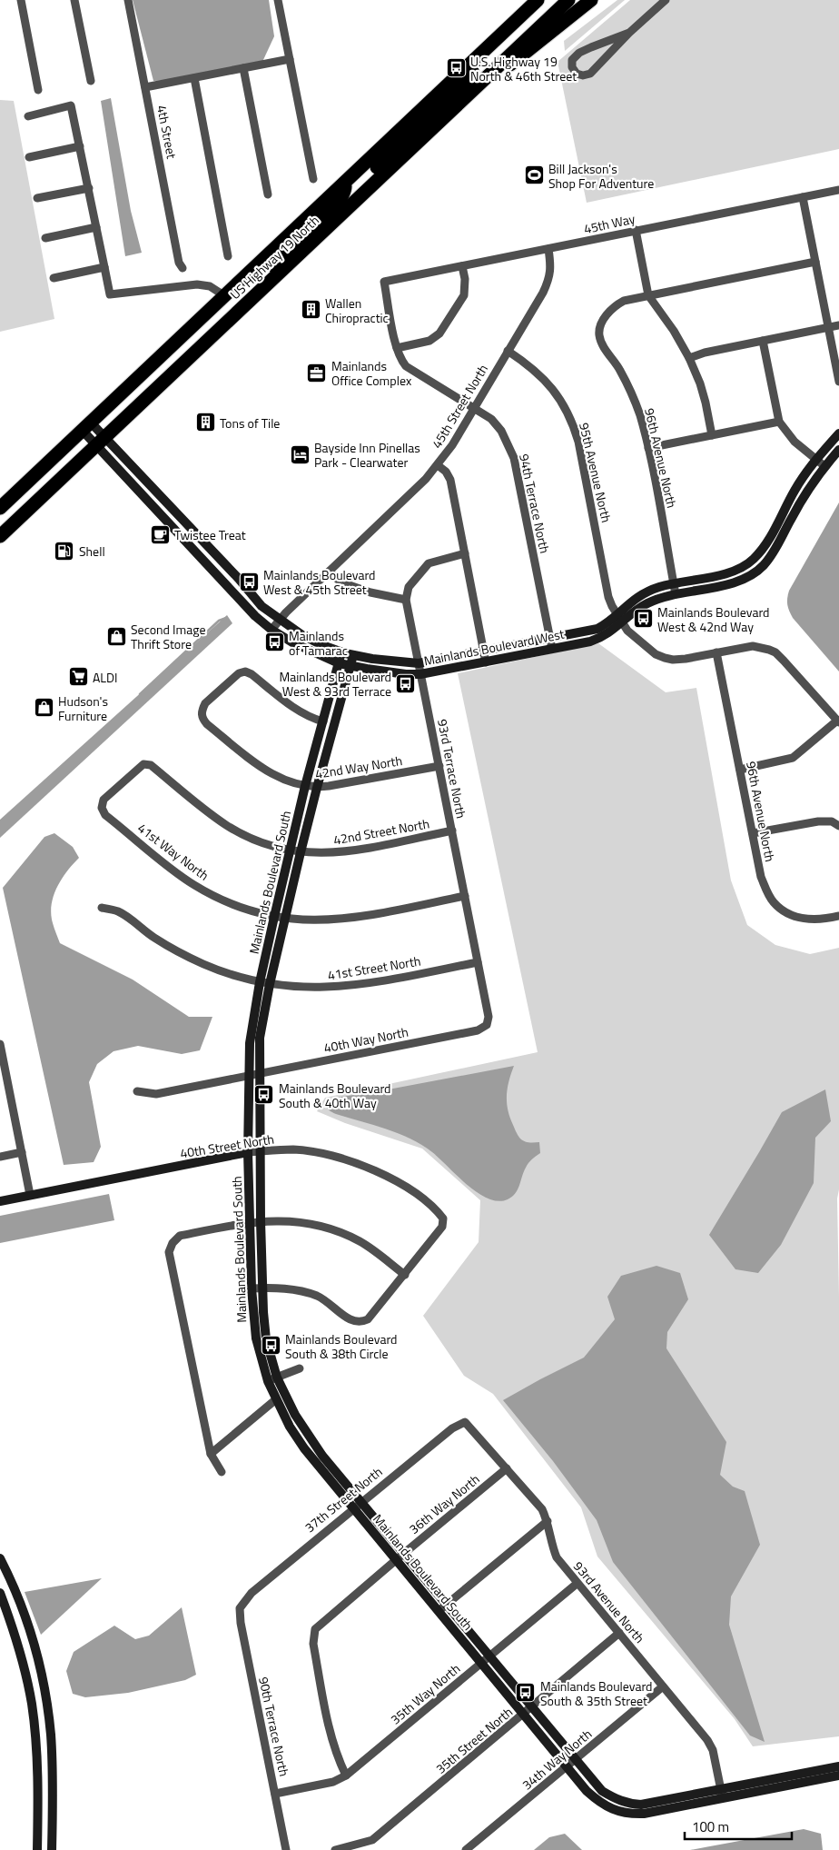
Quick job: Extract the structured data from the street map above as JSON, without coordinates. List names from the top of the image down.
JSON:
{
  "streets": {
    "highway": ["US Highway 19 North"],
    "street": [
      "4th Street",
      "45th Way",
      "45th Street North",
      "96th Avenue North",
      "95th Avenue North",
      "94th Terrace North",
      "Mainlands Boulevard West",
      "42nd Way North",
      "93rd Terrace North",
      "42nd Street North",
      "41st Way North",
      "Mainlands Boulevard South",
      "41st Street North",
      "40th Way North",
      "40th Street North",
      "37th Street North",
      "36th Way North",
      "93rd Avenue North",
      "35th Way North",
      "90th Terrace North",
      "35th Street North",
      "34th Way North"
    ]
  },
  "crossings": [
    ["45th Way", "45th Street North"],
    ["45th Way", "94th Terrace North"],
    ["US Highway 19 North", "Mainlands Boulevard West"],
    ["45th Street North", "95th Avenue North"],
    ["45th Street North", "94th Terrace North"],
    ["45th Street North", "Mainlands Boulevard West"],
    ["96th Avenue North", "Mainlands Boulevard West"],
    ["95th Avenue North", "Mainlands Boulevard West"],
    ["94th Terrace North", "Mainlands Boulevard West"],
    ["Mainlands Boulevard West", "93rd Terrace North"],
    ["Mainlands Boulevard West", "Mainlands Boulevard South"],
    ["42nd Way North", "93rd Terrace North"],
    ["42nd Way North", "Mainlands Boulevard South"],
    ["93rd Terrace North", "42nd Street North"],
    ["93rd Terrace North", "41st Way North"],
    ["93rd Terrace North", "41st Street North"],
    ["93rd Terrace North", "40th Way North"],
    ["42nd Street North", "41st Way North"],
    ["42nd Street North", "Mainlands Boulevard South"],
    ["41st Way North", "Mainlands Boulevard South"],
    ["Mainlands Boulevard South", "41st Street North"],
    ["Mainlands Boulevard South", "40th Way North"],
    ["Mainlands Boulevard South", "40th Street North"],
    ["Mainlands Boulevard South", "37th Street North"],
    ["Mainlands Boulevard South", "36th Way North"],
    ["Mainlands Boulevard South", "93rd Avenue North"],
    ["Mainlands Boulevard South", "35th Way North"],
    ["Mainlands Boulevard South", "35th Street North"],
    ["Mainlands Boulevard South", "34th Way North"],
    ["37th Street North", "93rd Avenue North"],
    ["37th Street North", "90th Terrace North"],
    ["36th Way North", "93rd Avenue North"],
    ["36th Way North", "35th Way North"],
    ["93rd Avenue North", "35th Way North"],
    ["93rd Avenue North", "35th Street North"],
    ["93rd Avenue North", "34th Way North"],
    ["35th Way North", "90th Terrace North"]
  ],
  "places": {
    "bus stop": [
      "U.S. Highway 19 North & 46th Street",
      "Mainlands Boulevard West & 45th Street",
      "Mainlands Boulevard West & 42nd Way",
      "Mainlands of Tamarac",
      "Mainlands Boulevard West & 93rd Terrace",
      "Mainlands Boulevard South & 40th Way",
      "Mainlands Boulevard South & 38th Circle",
      "Mainlands Boulevard South & 35th Street"
    ],
    "sports": ["Bill Jackson's Shop For Adventure"],
    "building": ["Wallen Chiropractic", "Tons of Tile"],
    "office": ["Mainlands Office Complex"],
    "hotel": ["Bayside Inn Pinellas Park - Clearwater"],
    "cafe": ["Twistee Treat"],
    "fuel station": ["Shell"],
    "shop": ["Second Image Thrift Store", "Hudson's Furniture"],
    "supermarket": ["ALDI"]
  },
  "scale_bar": "100 m"
}
